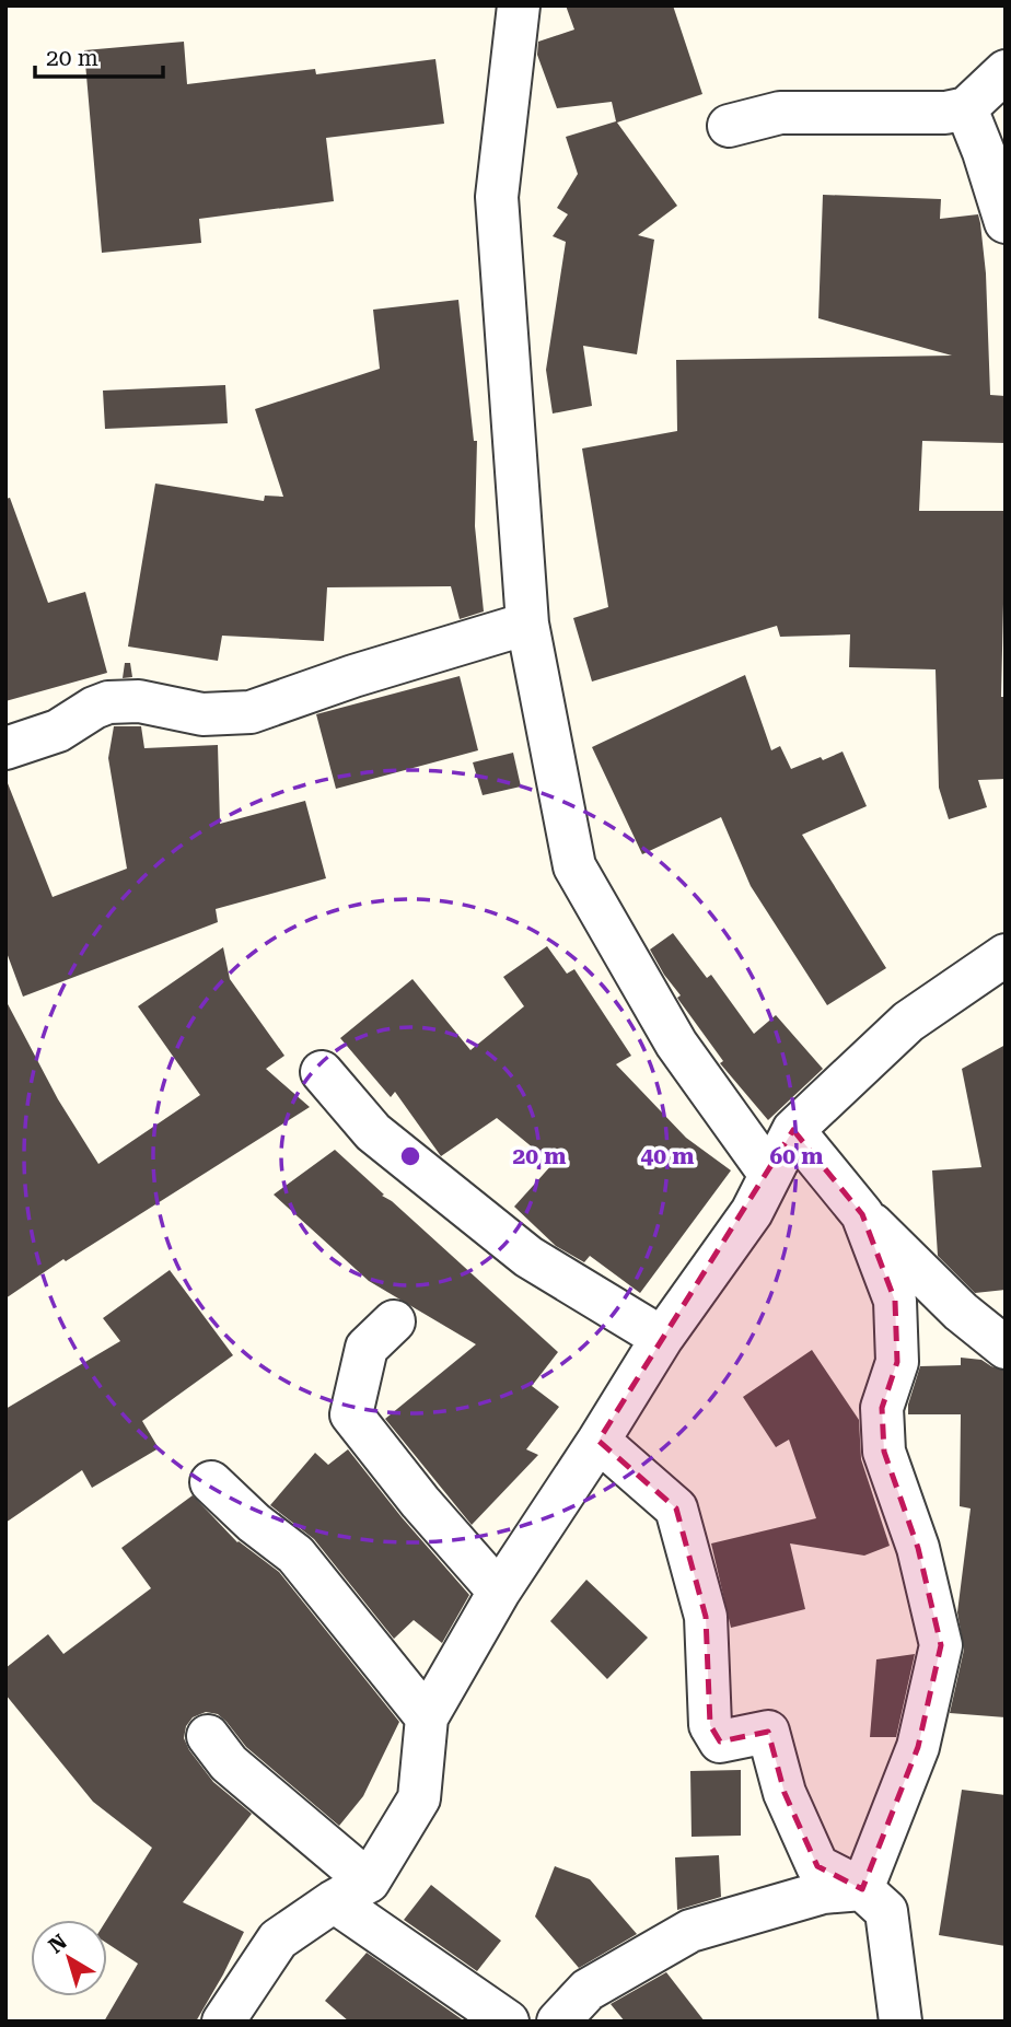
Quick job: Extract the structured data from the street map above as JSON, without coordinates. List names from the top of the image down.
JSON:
{
  "scale_bar": "20 m",
  "north": "top left",
  "rings": ["20 m", "40 m", "60 m"]
}
